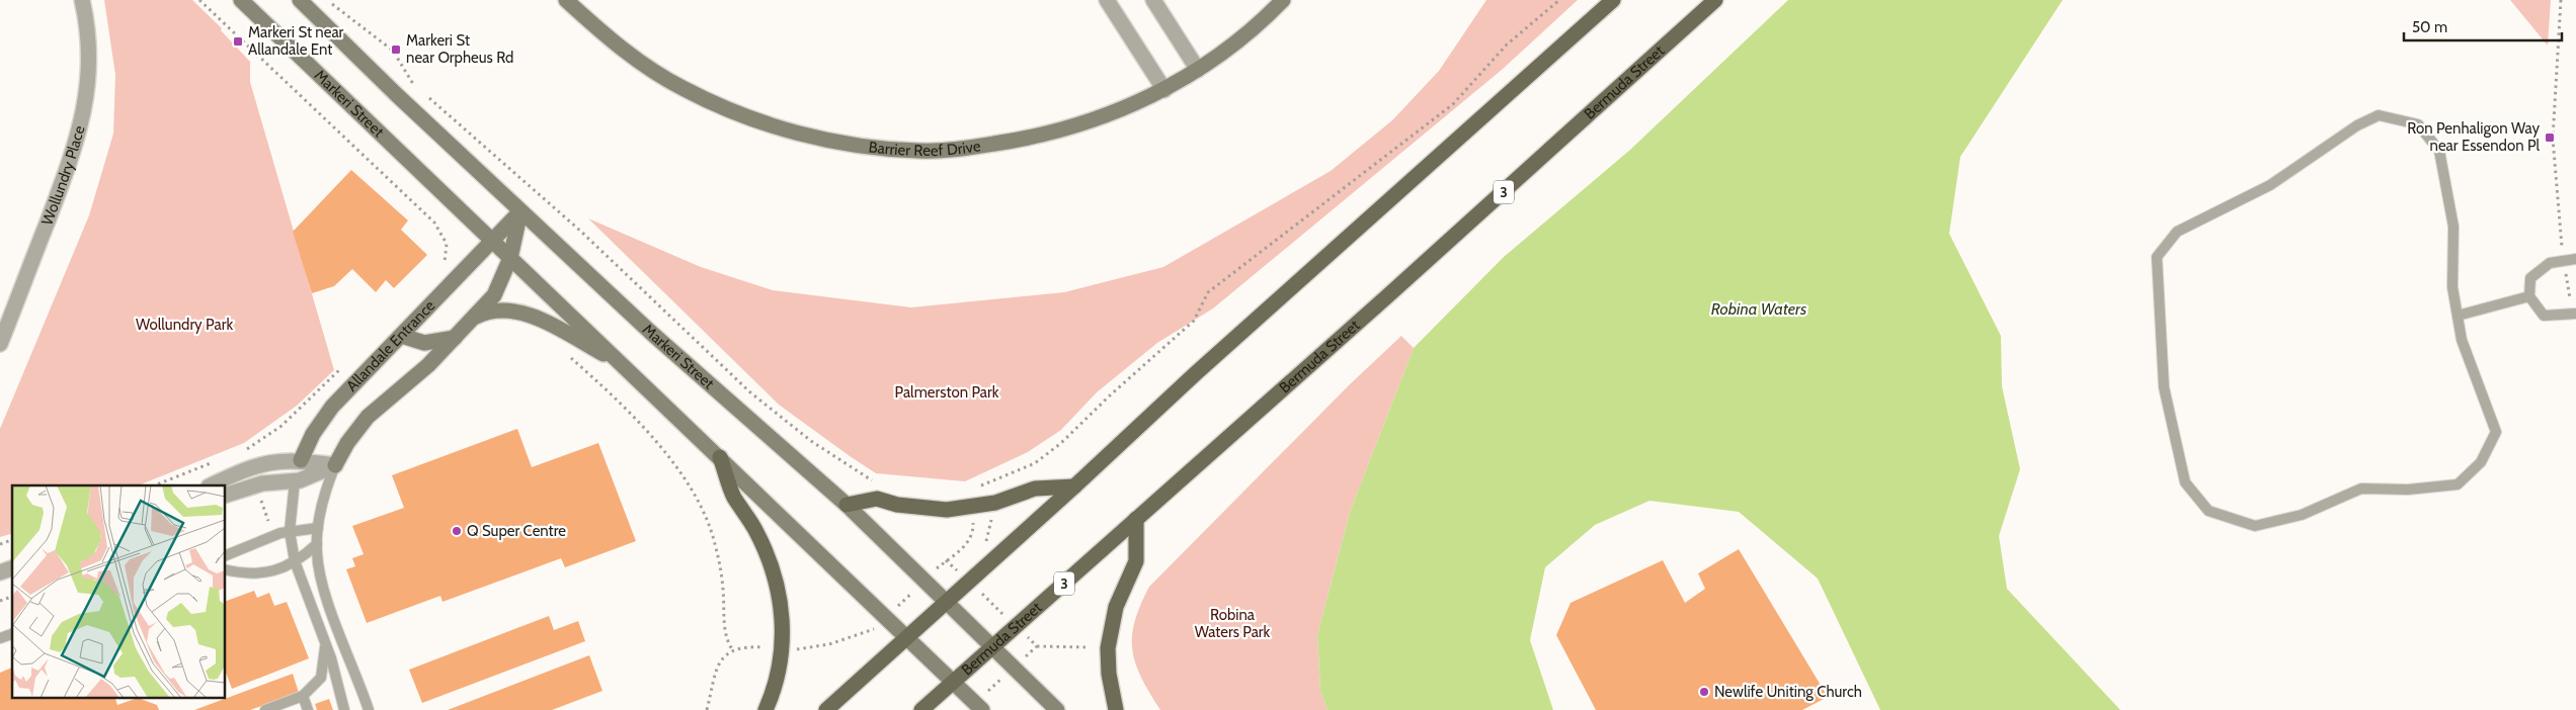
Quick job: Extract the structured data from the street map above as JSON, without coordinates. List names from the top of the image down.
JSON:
{
  "streets": {
    "main road": [
      "Bermuda Street",
      "Markeri Street",
      "Barrier Reef Drive",
      "3",
      "Allandale Entrance"
    ],
    "street": ["Wollundry Place"]
  },
  "crossings": [
    ["Bermuda Street", "Markeri Street"],
    ["Markeri Street", "Allandale Entrance"]
  ],
  "water": ["Robina Waters"],
  "parks": ["Wollundry Park", "Palmerston Park", "Robina Waters Park"],
  "places": {
    "transit": ["Markeri St near Allandale Ent", "Markeri St near Orpheus Rd", "Ron Penhaligon Way near Essendon Pl"],
    "other": ["Q Super Centre", "Newlife Uniting Church"]
  },
  "scale_bar": "50 m"
}
